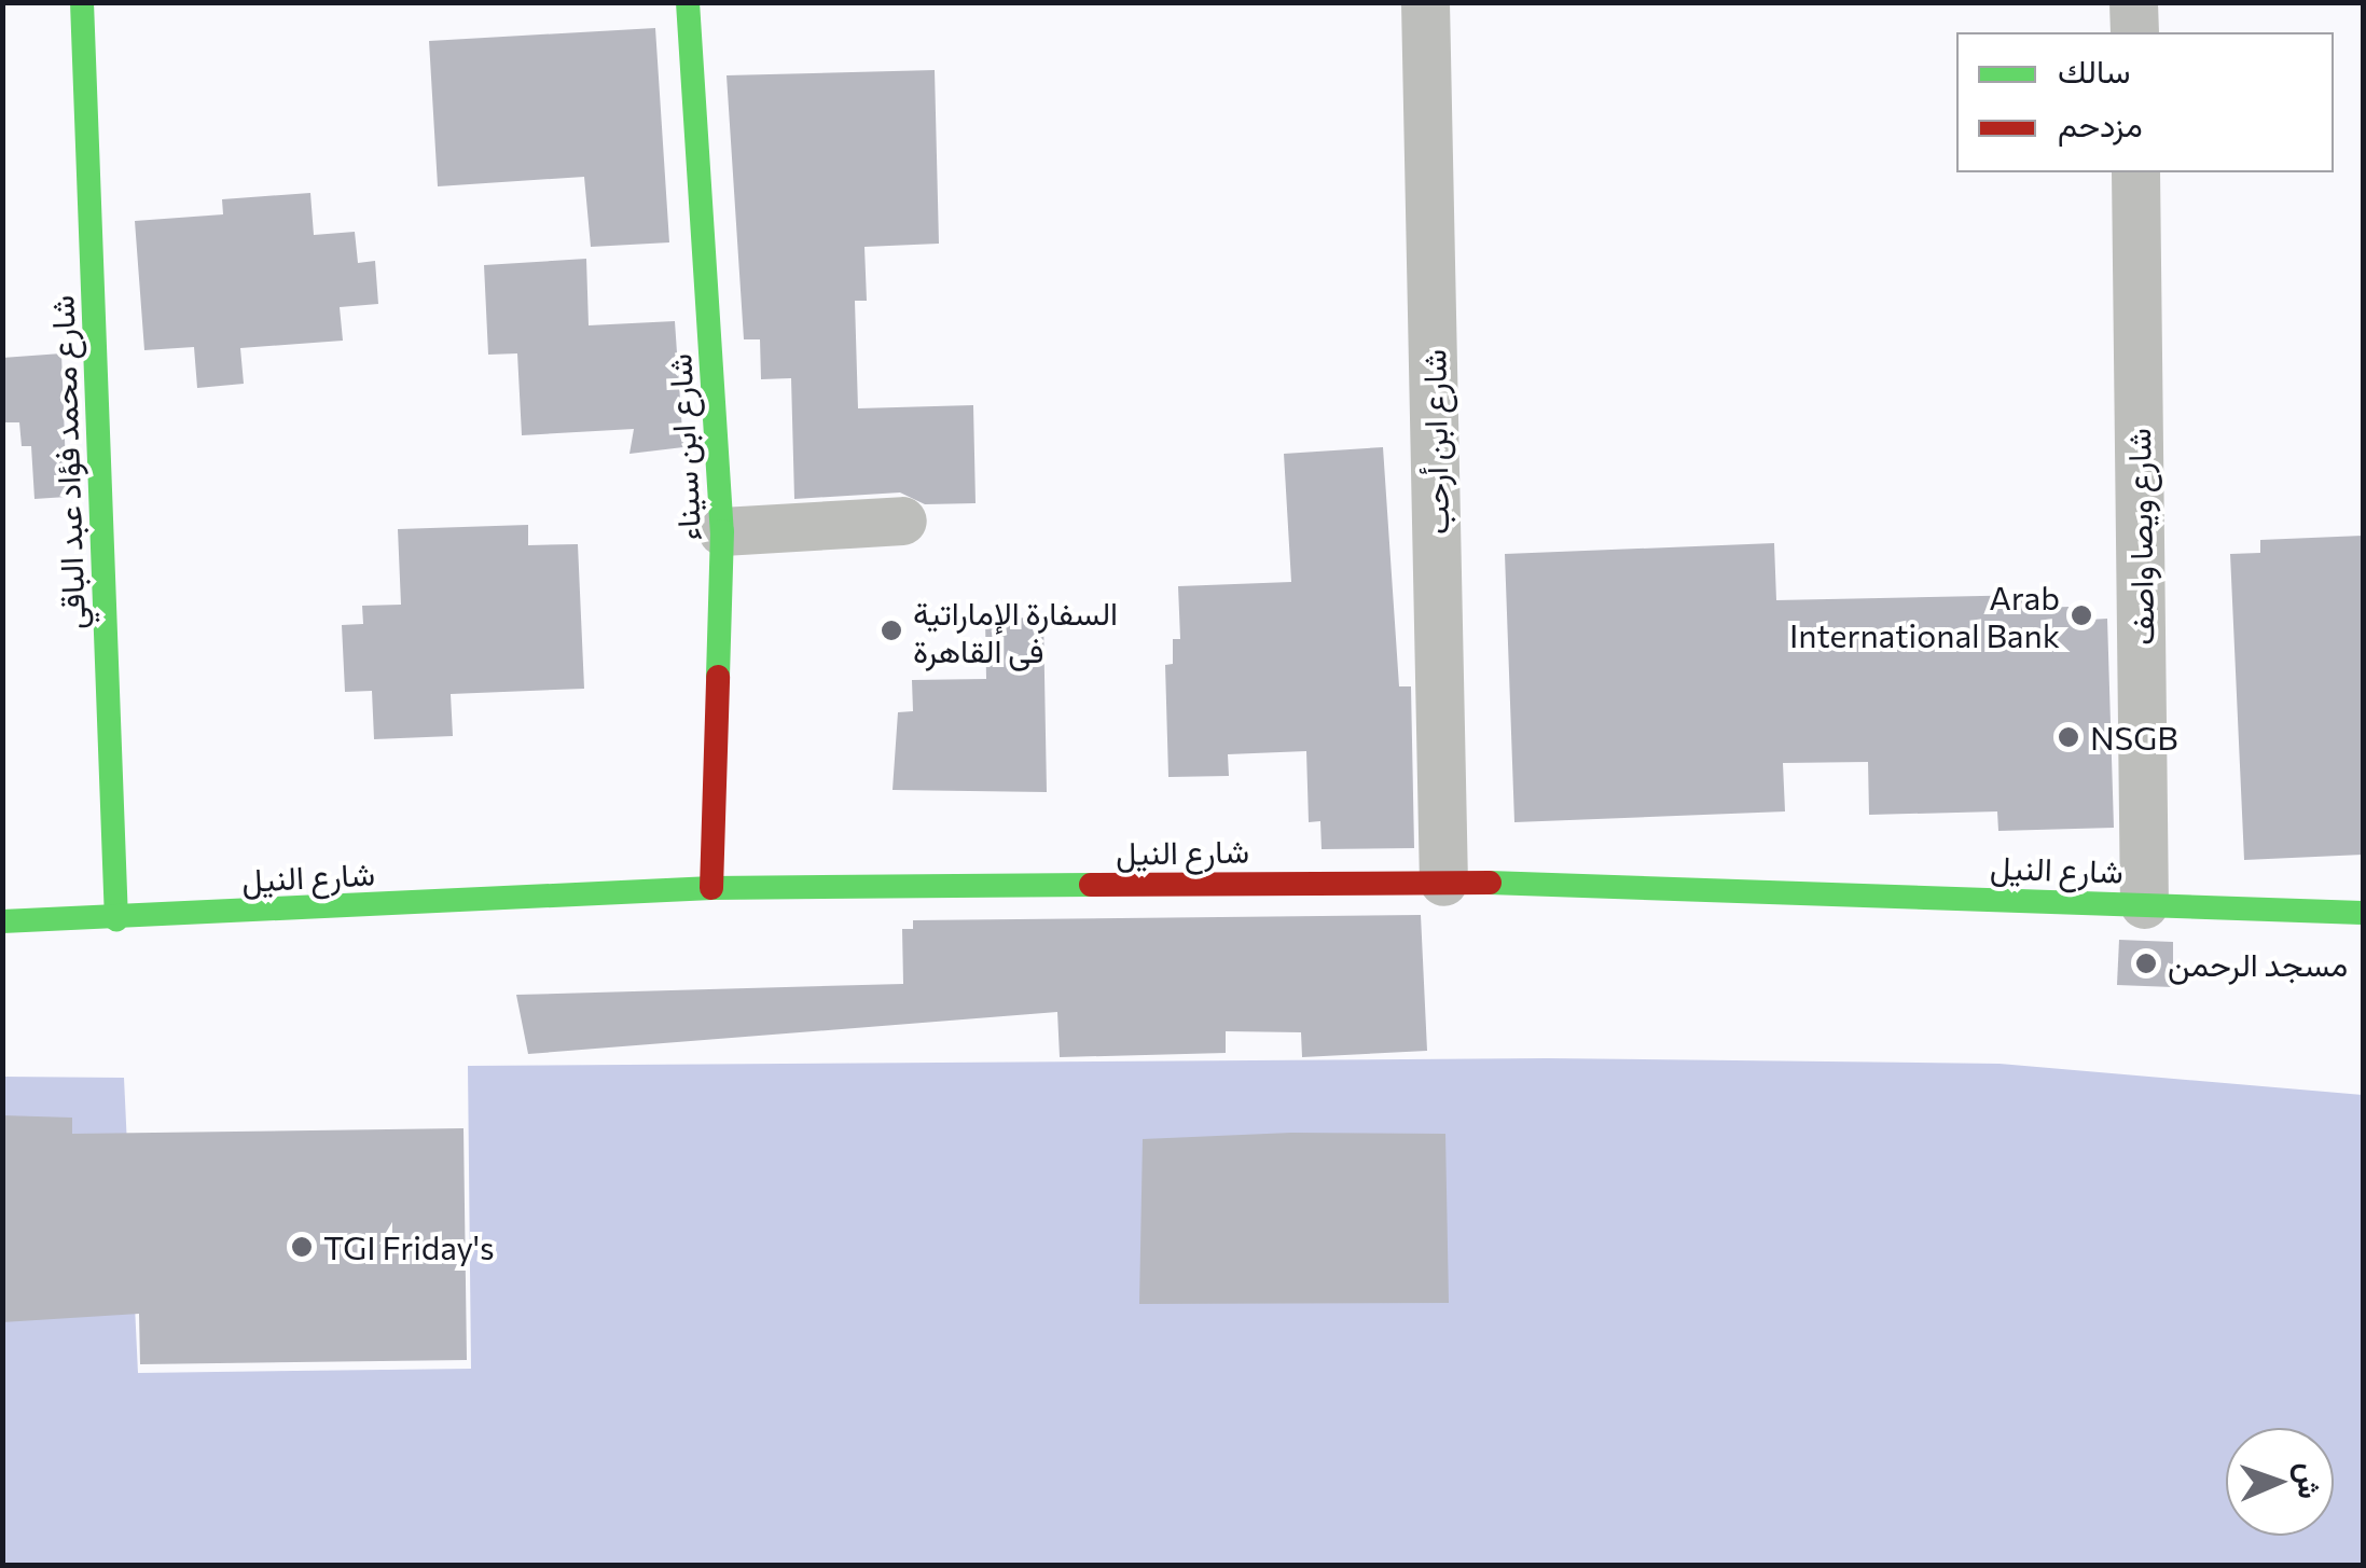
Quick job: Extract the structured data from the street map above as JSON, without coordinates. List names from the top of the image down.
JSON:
{
  "streets": {
    "main road": ["شارع ابن سيناء", "شارع محمد فؤاد عبد الباقي", "شارع النيل"],
    "street": ["شارع ابن أرحب", "شارع ويصا واصف"]
  },
  "crossings": [
    ["شارع ابن أرحب", "شارع النيل"],
    ["شارع ابن سيناء", "شارع النيل"],
    ["شارع محمد فؤاد عبد الباقي", "شارع النيل"],
    ["شارع ويصا واصف", "شارع النيل"]
  ],
  "places": [
    "Arab International Bank",
    "السفارة الإماراتية فى القاهرة",
    "NSGB",
    "مسجد الرحمن",
    "TGI Friday's"
  ],
  "legend": ["سالك", "مزدحم"],
  "north": "right"
}
